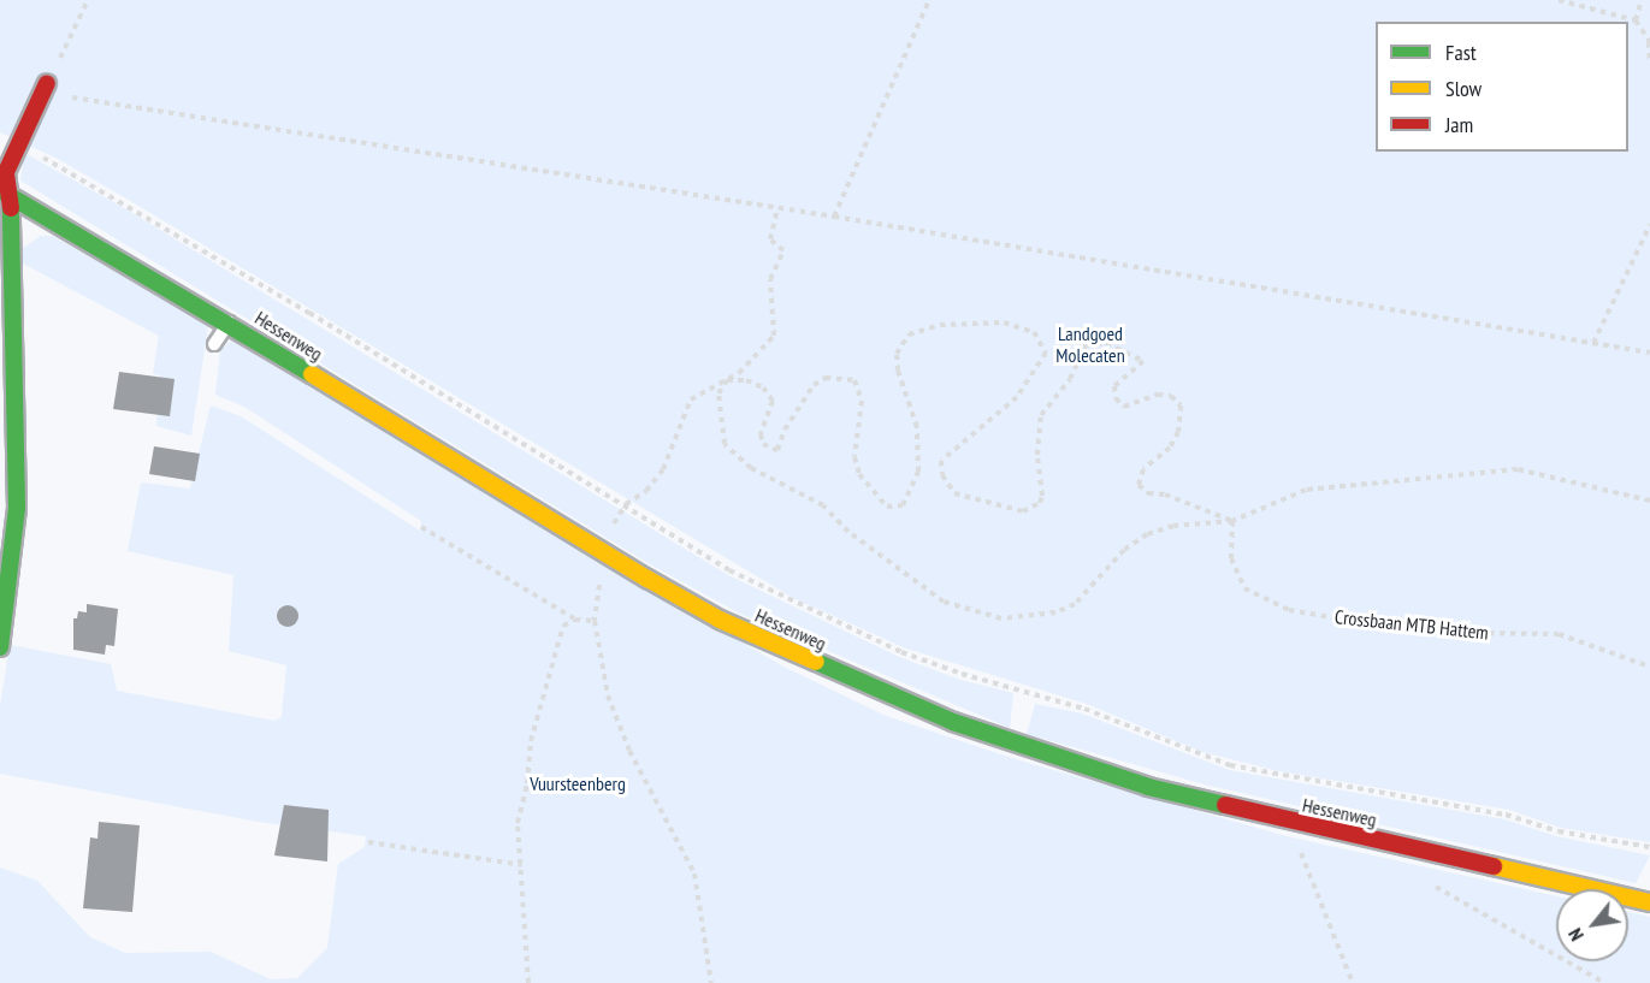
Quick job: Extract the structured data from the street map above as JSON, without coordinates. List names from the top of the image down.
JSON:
{
  "streets": {
    "main road": ["Hessenweg"],
    "path": ["Crossbaan MTB Hattem"]
  },
  "parks": ["Landgoed Molecaten", "Vuursteenberg"],
  "legend": ["Fast", "Slow", "Jam"],
  "north": "bottom left"
}
